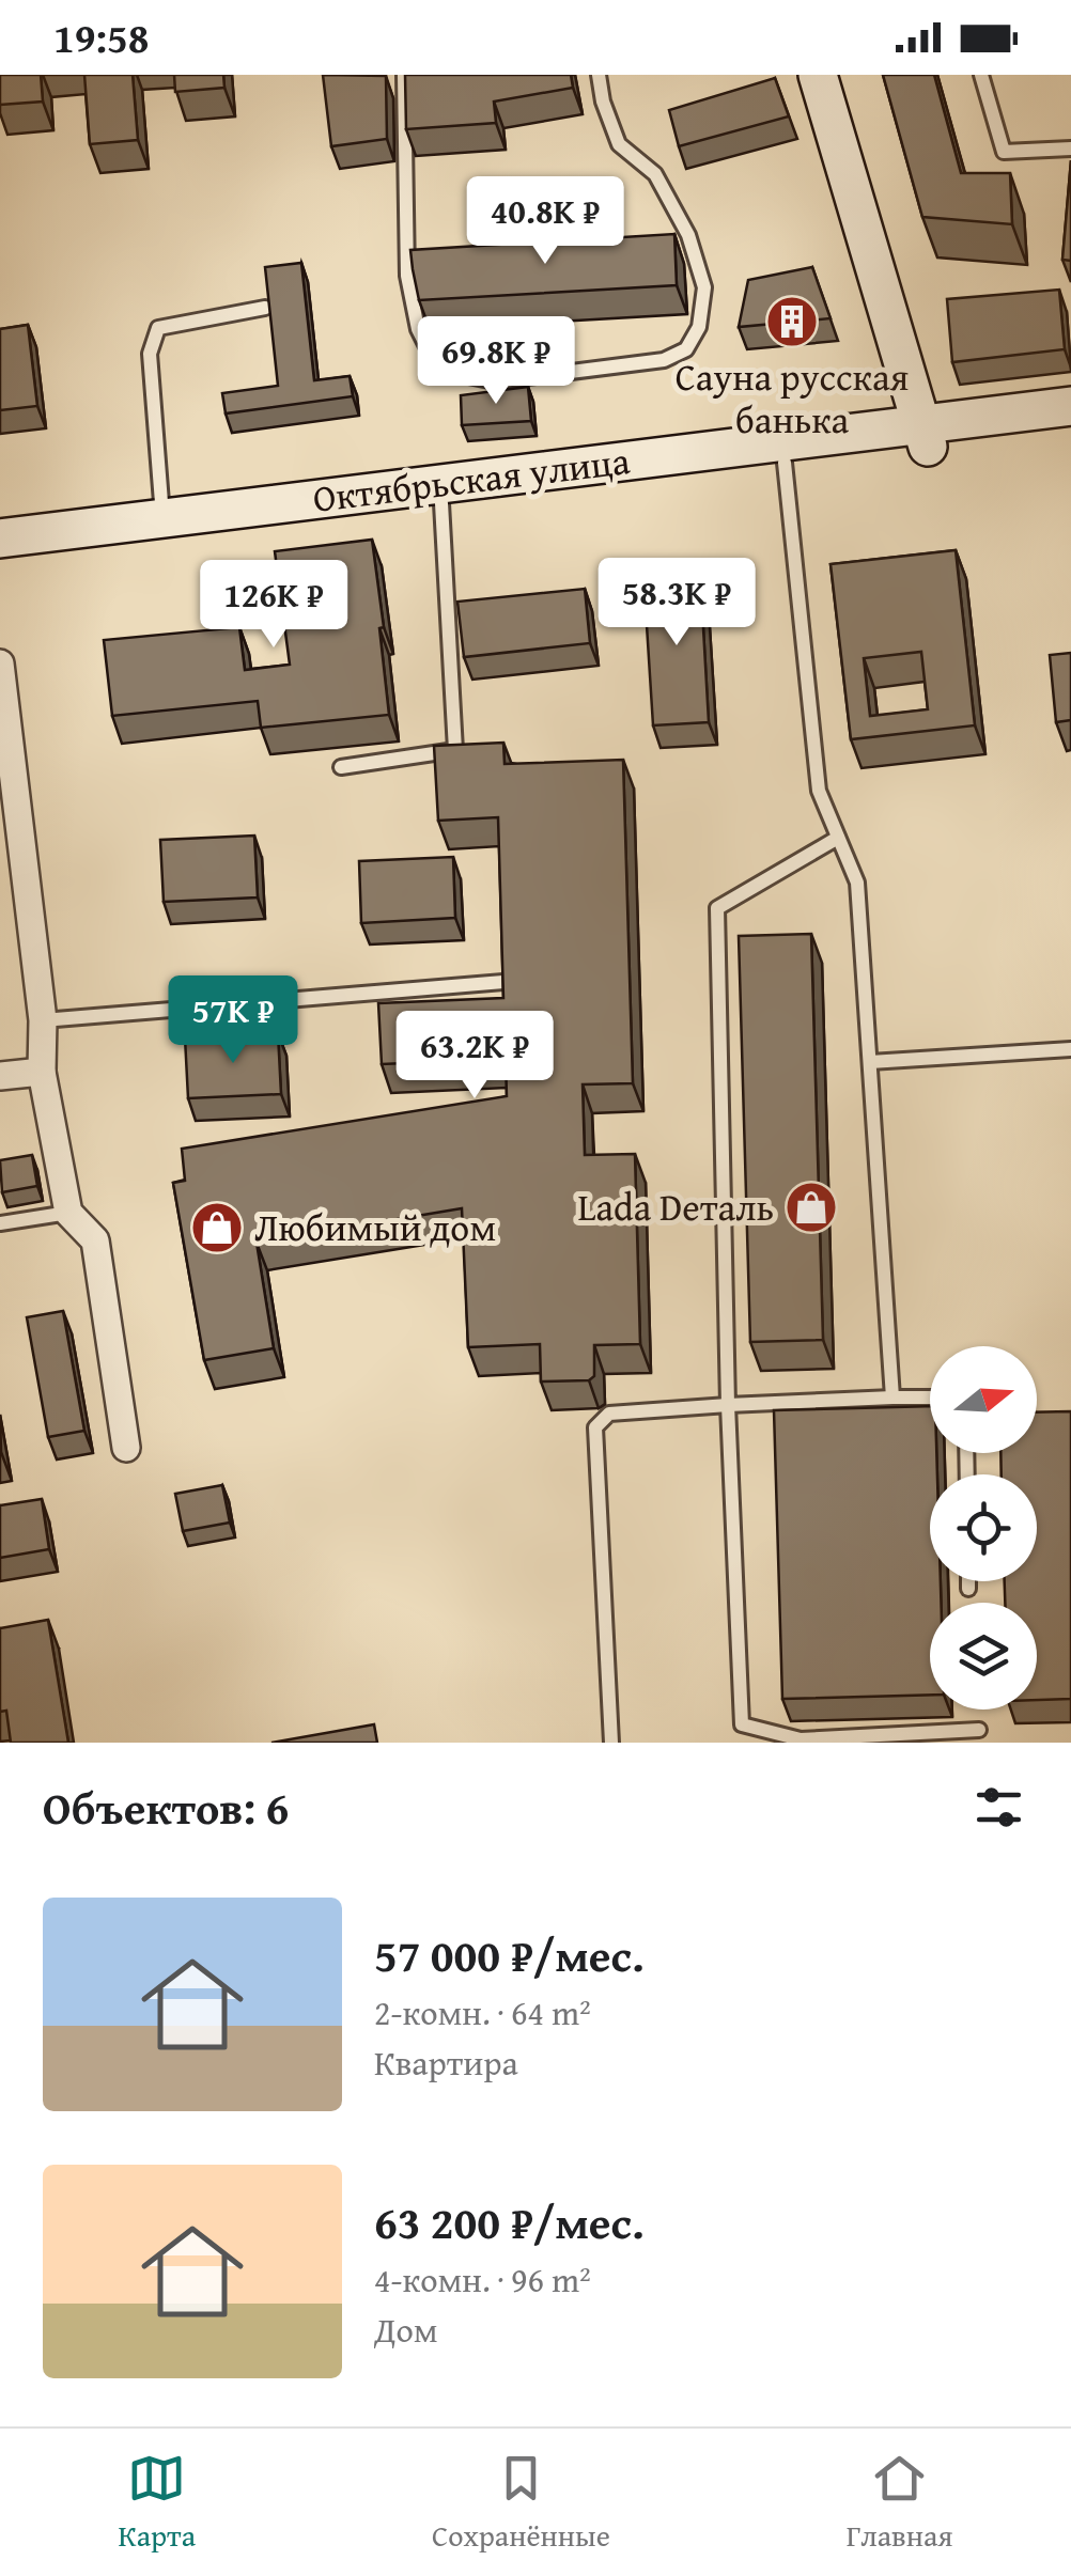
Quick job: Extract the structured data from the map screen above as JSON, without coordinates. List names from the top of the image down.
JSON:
{
  "streets": {
    "main road": ["Октябрьская улица"]
  },
  "places": {
    "building": ["Сауна русская банька"],
    "shop": ["Lada Dеталь", "Любимый дом"]
  },
  "north": "right",
  "page": {
    "status": "19:58",
    "price": [
      "40.8K ₽",
      "69.8K ₽",
      "58.3K ₽",
      "126K ₽",
      "57K ₽",
      "63.2K ₽"
    ],
    "heading": "Объектов: 6",
    "list": [
      {
        "name": "57 000 ₽/мес.",
        "note": "2-комн. · 64 m² · Квартира"
      },
      {
        "name": "63 200 ₽/мес.",
        "note": "4-комн. · 96 m² · Дом"
      }
    ],
    "tabs": ["Карта", "Сохранённые", "Главная"]
  }
}
